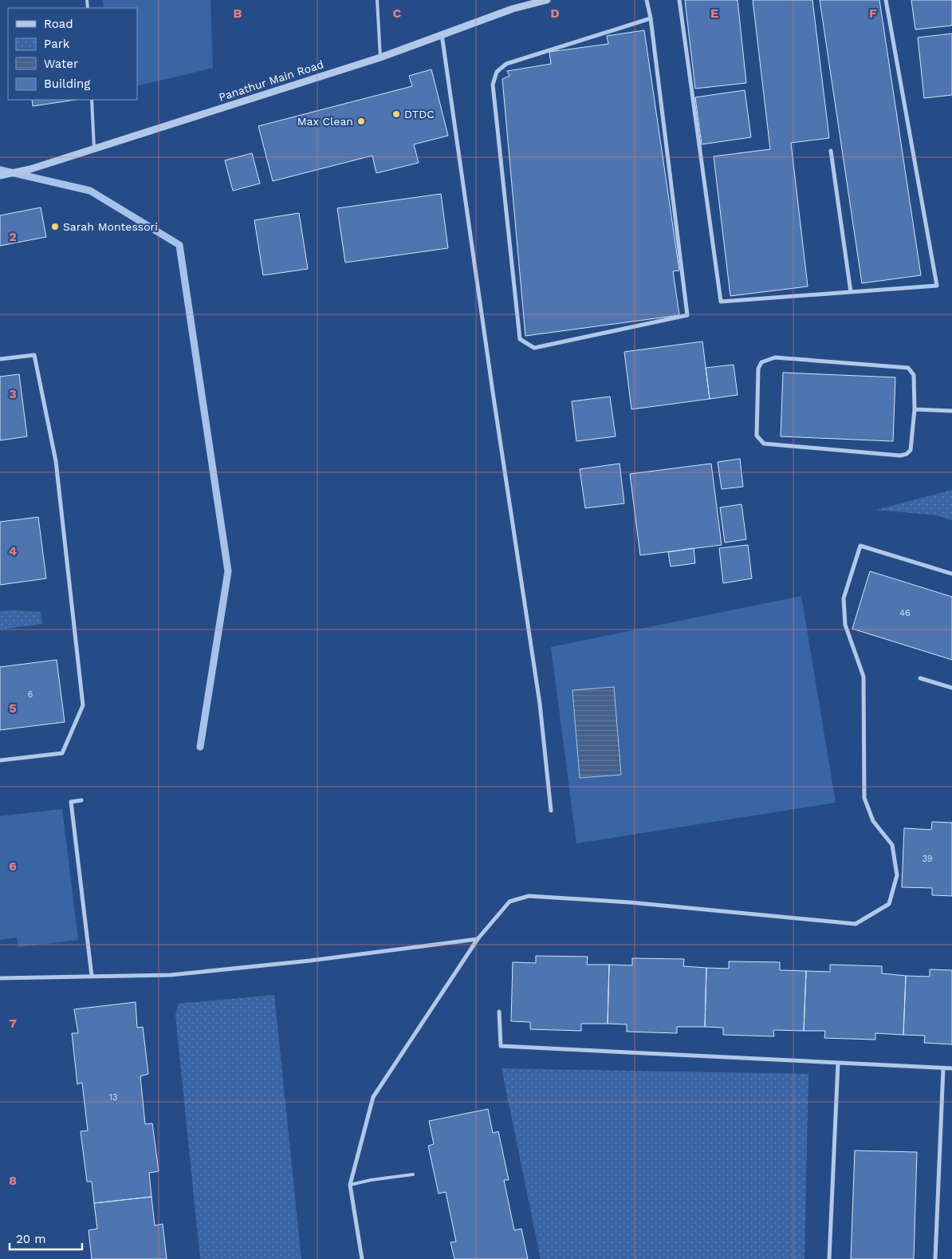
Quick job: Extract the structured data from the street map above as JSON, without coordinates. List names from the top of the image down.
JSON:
{
  "streets": {
    "street": ["Panathur Main Road"]
  },
  "places": ["DTDC", "Max Clean", "Sarah Montessori"],
  "house_numbers": [
    "46",
    "6",
    "39",
    "13"
  ],
  "legend": [
    "Road",
    "Park",
    "Water",
    "Building"
  ],
  "scale_bar": "20 m",
  "grid": {
    "columns": [
      "B",
      "C",
      "D",
      "E",
      "F"
    ],
    "rows": [
      "2",
      "3",
      "4",
      "5",
      "6",
      "7",
      "8"
    ]
  }
}
